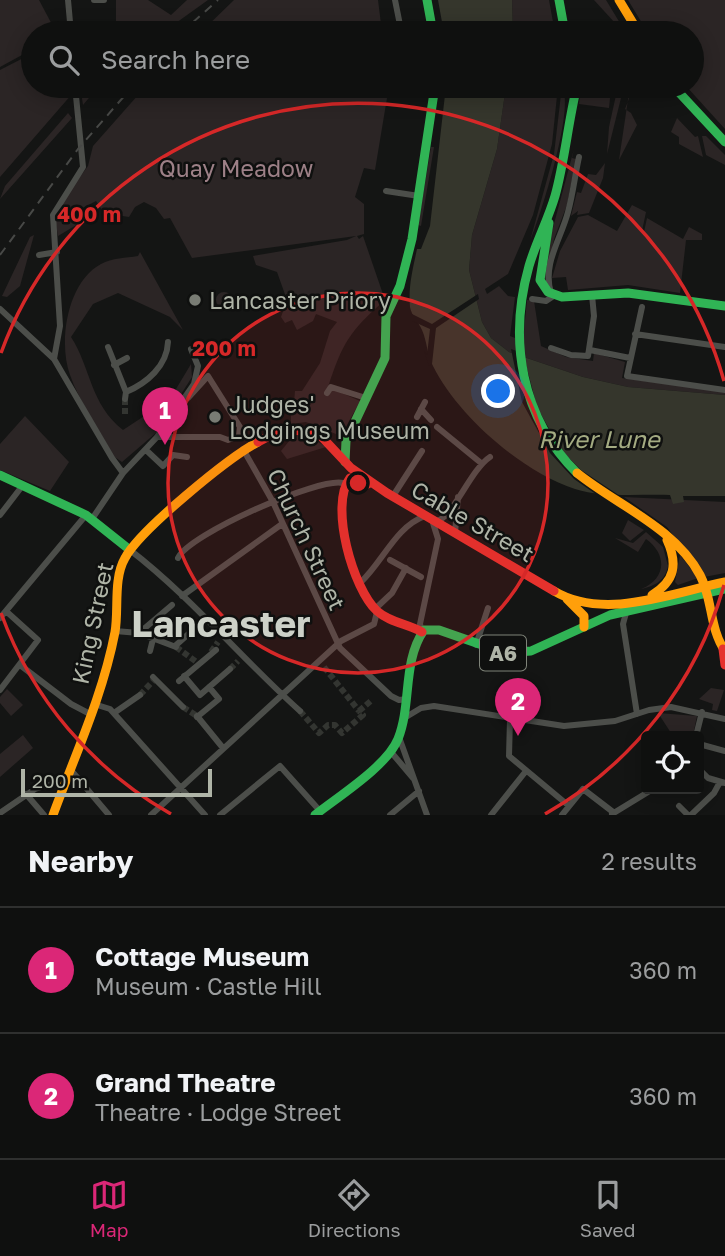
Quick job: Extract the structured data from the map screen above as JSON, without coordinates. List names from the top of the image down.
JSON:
{
  "streets": {
    "main road": ["Cable Street", "King Street", "A6"],
    "street": ["Church Street"]
  },
  "crossings": [
    ["Cable Street", "A6"]
  ],
  "districts": ["Lancaster"],
  "water": ["River Lune"],
  "parks": ["Quay Meadow"],
  "places": ["Lancaster Priory", "Judges' Lodgings Museum"],
  "scale_bar": "200 m",
  "page": {
    "search": "Search here",
    "pins": ["1", "2"],
    "scale": "200 m",
    "heading": ["Nearby", "2 results"],
    "list": [
      {
        "mark": "1",
        "name": "Cottage Museum",
        "note": "Museum · Castle Hill",
        "value": "360 m"
      },
      {
        "mark": "2",
        "name": "Grand Theatre",
        "note": "Theatre · Lodge Street",
        "value": "360 m"
      }
    ],
    "nav": ["Map", "Directions", "Saved"]
  },
  "rings": ["400 m", "200 m"]
}
